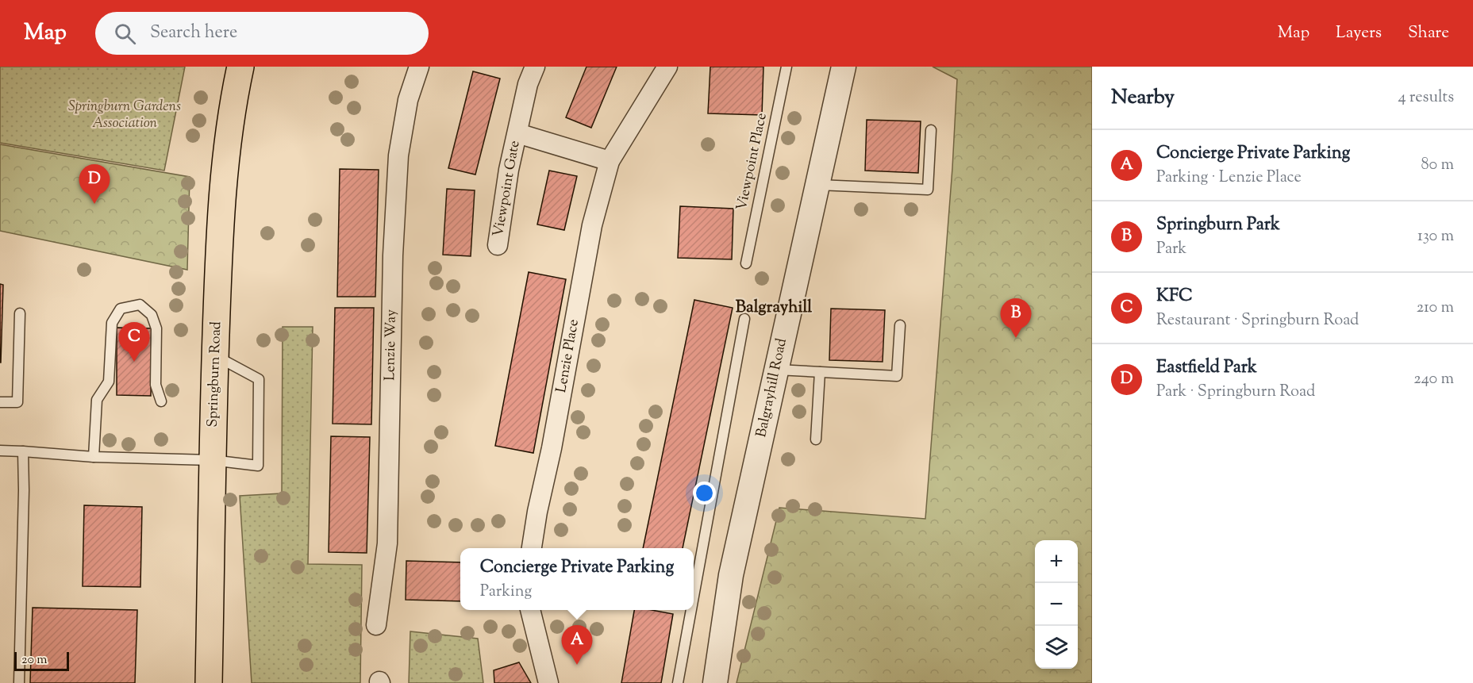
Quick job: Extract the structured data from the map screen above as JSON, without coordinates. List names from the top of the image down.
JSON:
{
  "streets": {
    "main road": ["Springburn Road"],
    "street": [
      "Viewpoint Gate",
      "Lenzie Way",
      "Lenzie Place",
      "Balgrayhill Road"
    ],
    "lane": ["Viewpoint Place"]
  },
  "crossings": [
    ["Viewpoint Gate", "Lenzie Place"]
  ],
  "districts": ["Balgrayhill"],
  "parks": ["Springburn Gardens Association"],
  "scale_bar": "20 m",
  "page": {
    "header": "Map",
    "search": "Search here",
    "nav": ["Map", "Layers", "Share"],
    "heading": ["Nearby", "4 results"],
    "list": [
      {
        "mark": "A",
        "name": "Concierge Private Parking",
        "note": "Parking · Lenzie Place",
        "value": "80 m"
      },
      {
        "mark": "B",
        "name": "Springburn Park",
        "note": "Park",
        "value": "130 m"
      },
      {
        "mark": "C",
        "name": "KFC",
        "note": "Restaurant · Springburn Road",
        "value": "210 m"
      },
      {
        "mark": "D",
        "name": "Eastfield Park",
        "note": "Park · Springburn Road",
        "value": "240 m"
      }
    ],
    "pins": [
      "D",
      "B",
      "C",
      "A"
    ],
    "map_buttons": ["+", "−"],
    "popup": ["Concierge Private Parking", "Parking"],
    "scale": "20 m"
  }
}
